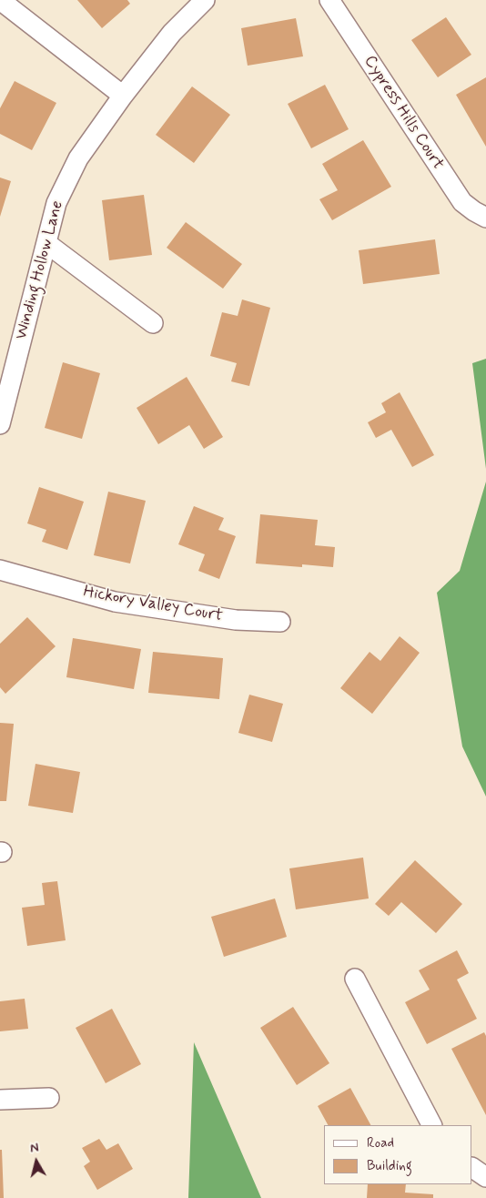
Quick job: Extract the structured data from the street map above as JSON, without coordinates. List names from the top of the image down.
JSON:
{
  "streets": {
    "street": ["Cypress Hills Court", "Winding Hollow Lane", "Hickory Valley Court"]
  },
  "legend": ["Road", "Building"],
  "north": "top"
}
